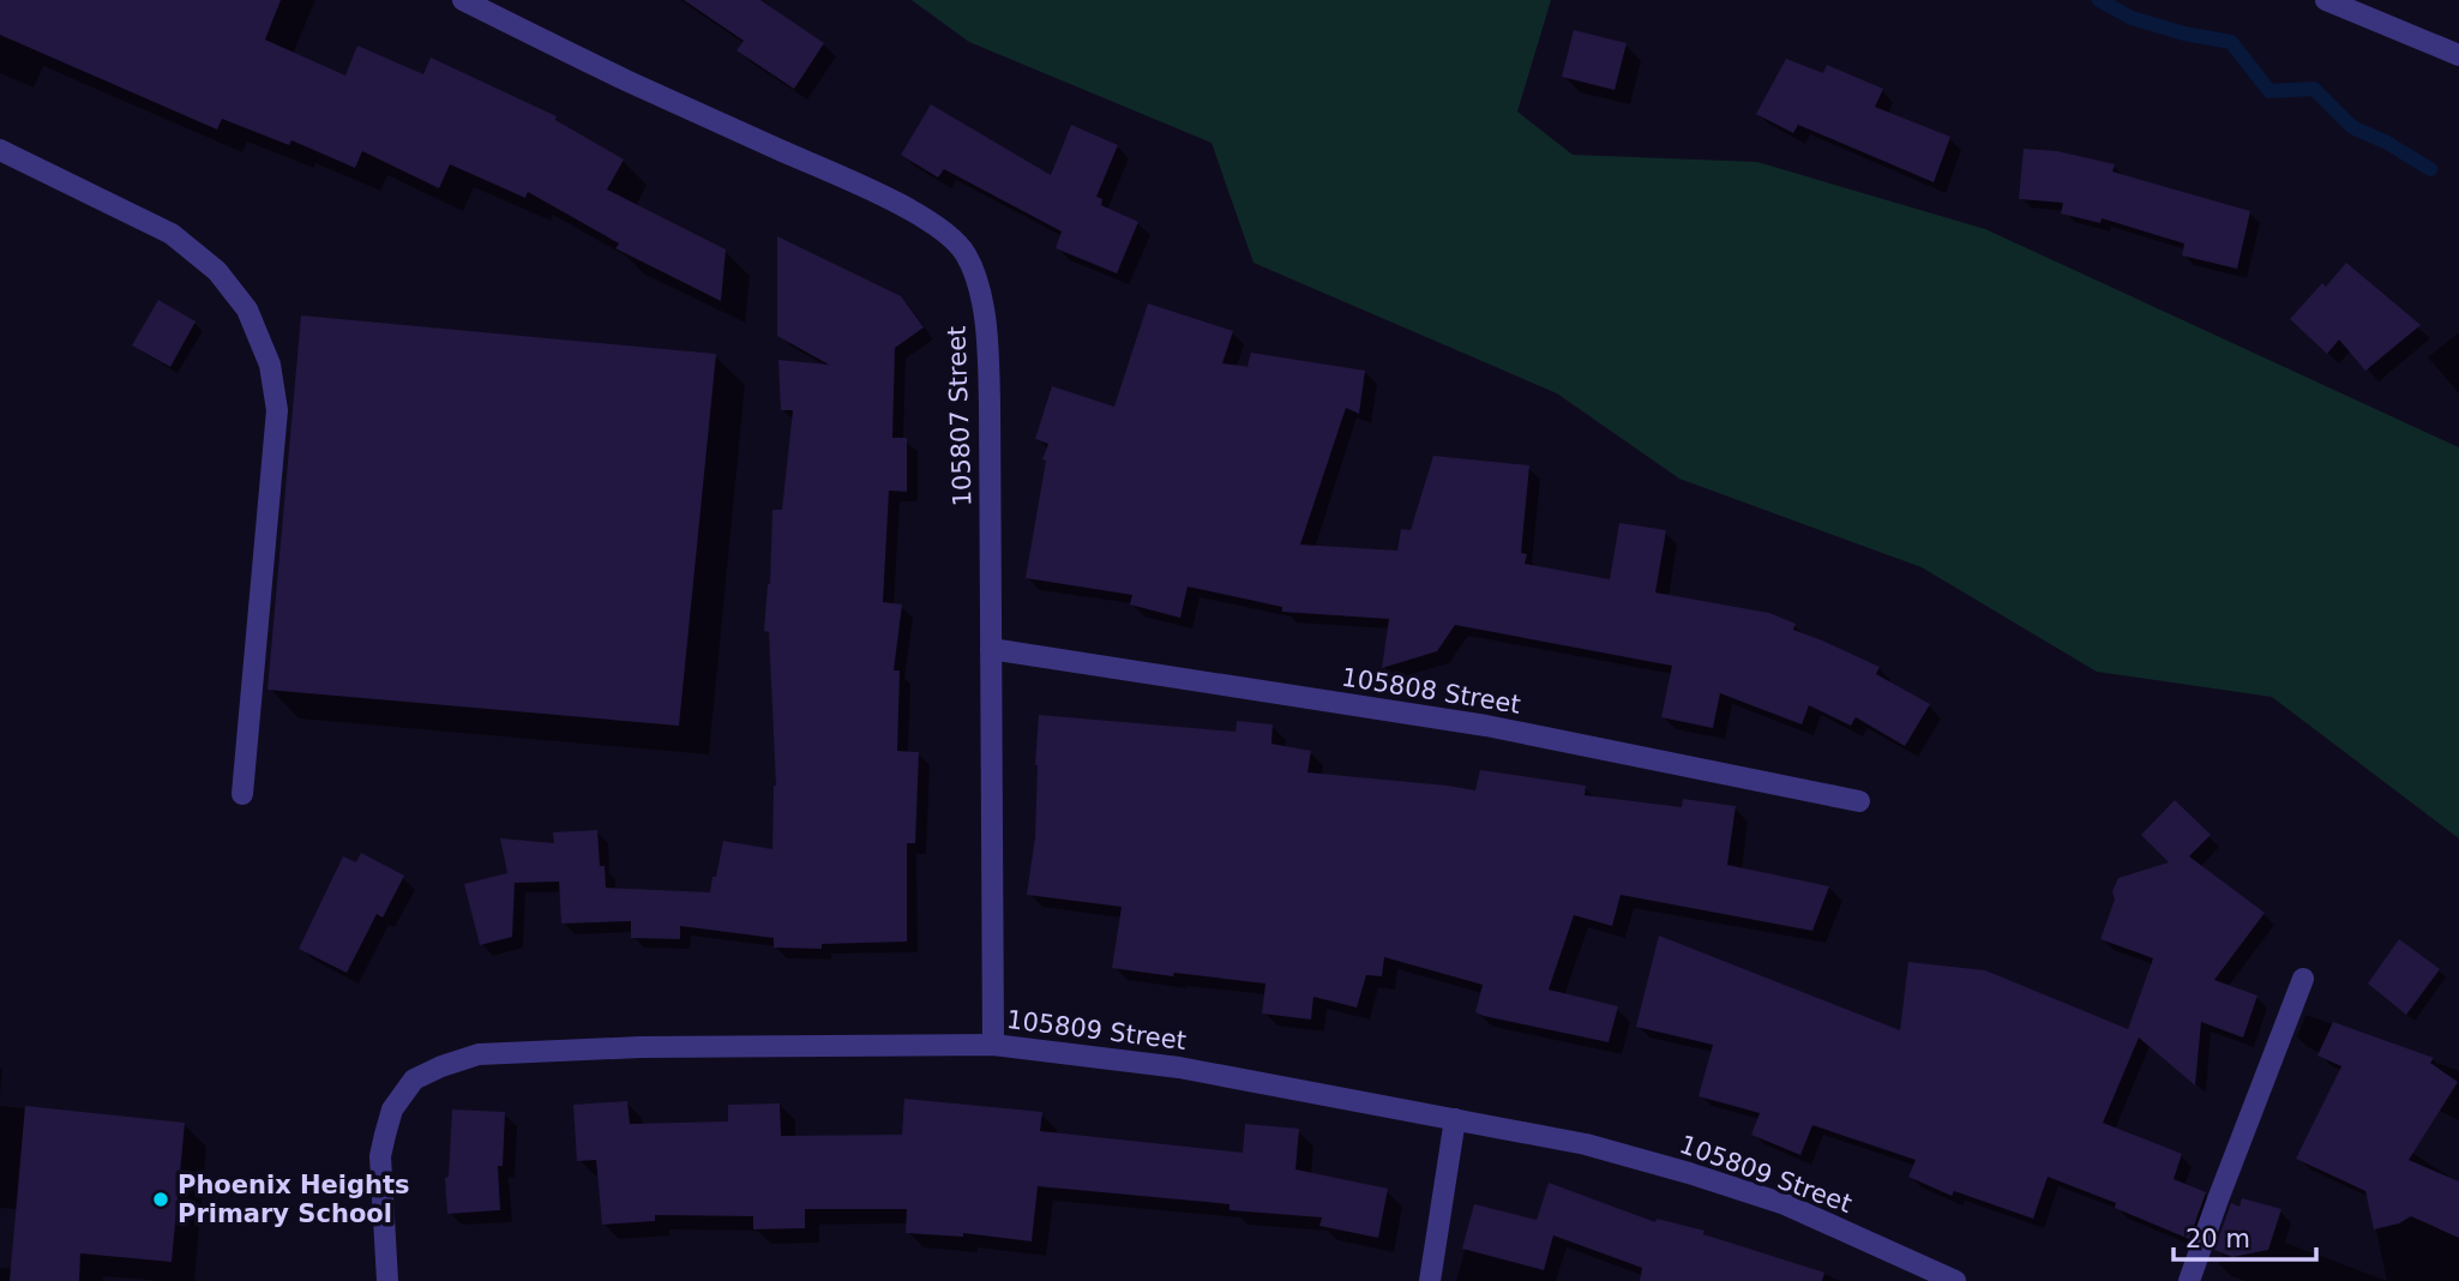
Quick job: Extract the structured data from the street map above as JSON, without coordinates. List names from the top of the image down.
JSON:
{
  "streets": {
    "street": ["105807 Street", "105808 Street", "105809 Street"]
  },
  "crossings": [
    ["105807 Street", "105808 Street"],
    ["105807 Street", "105809 Street"]
  ],
  "places": ["Phoenix Heights Primary School"],
  "scale_bar": "20 m"
}
